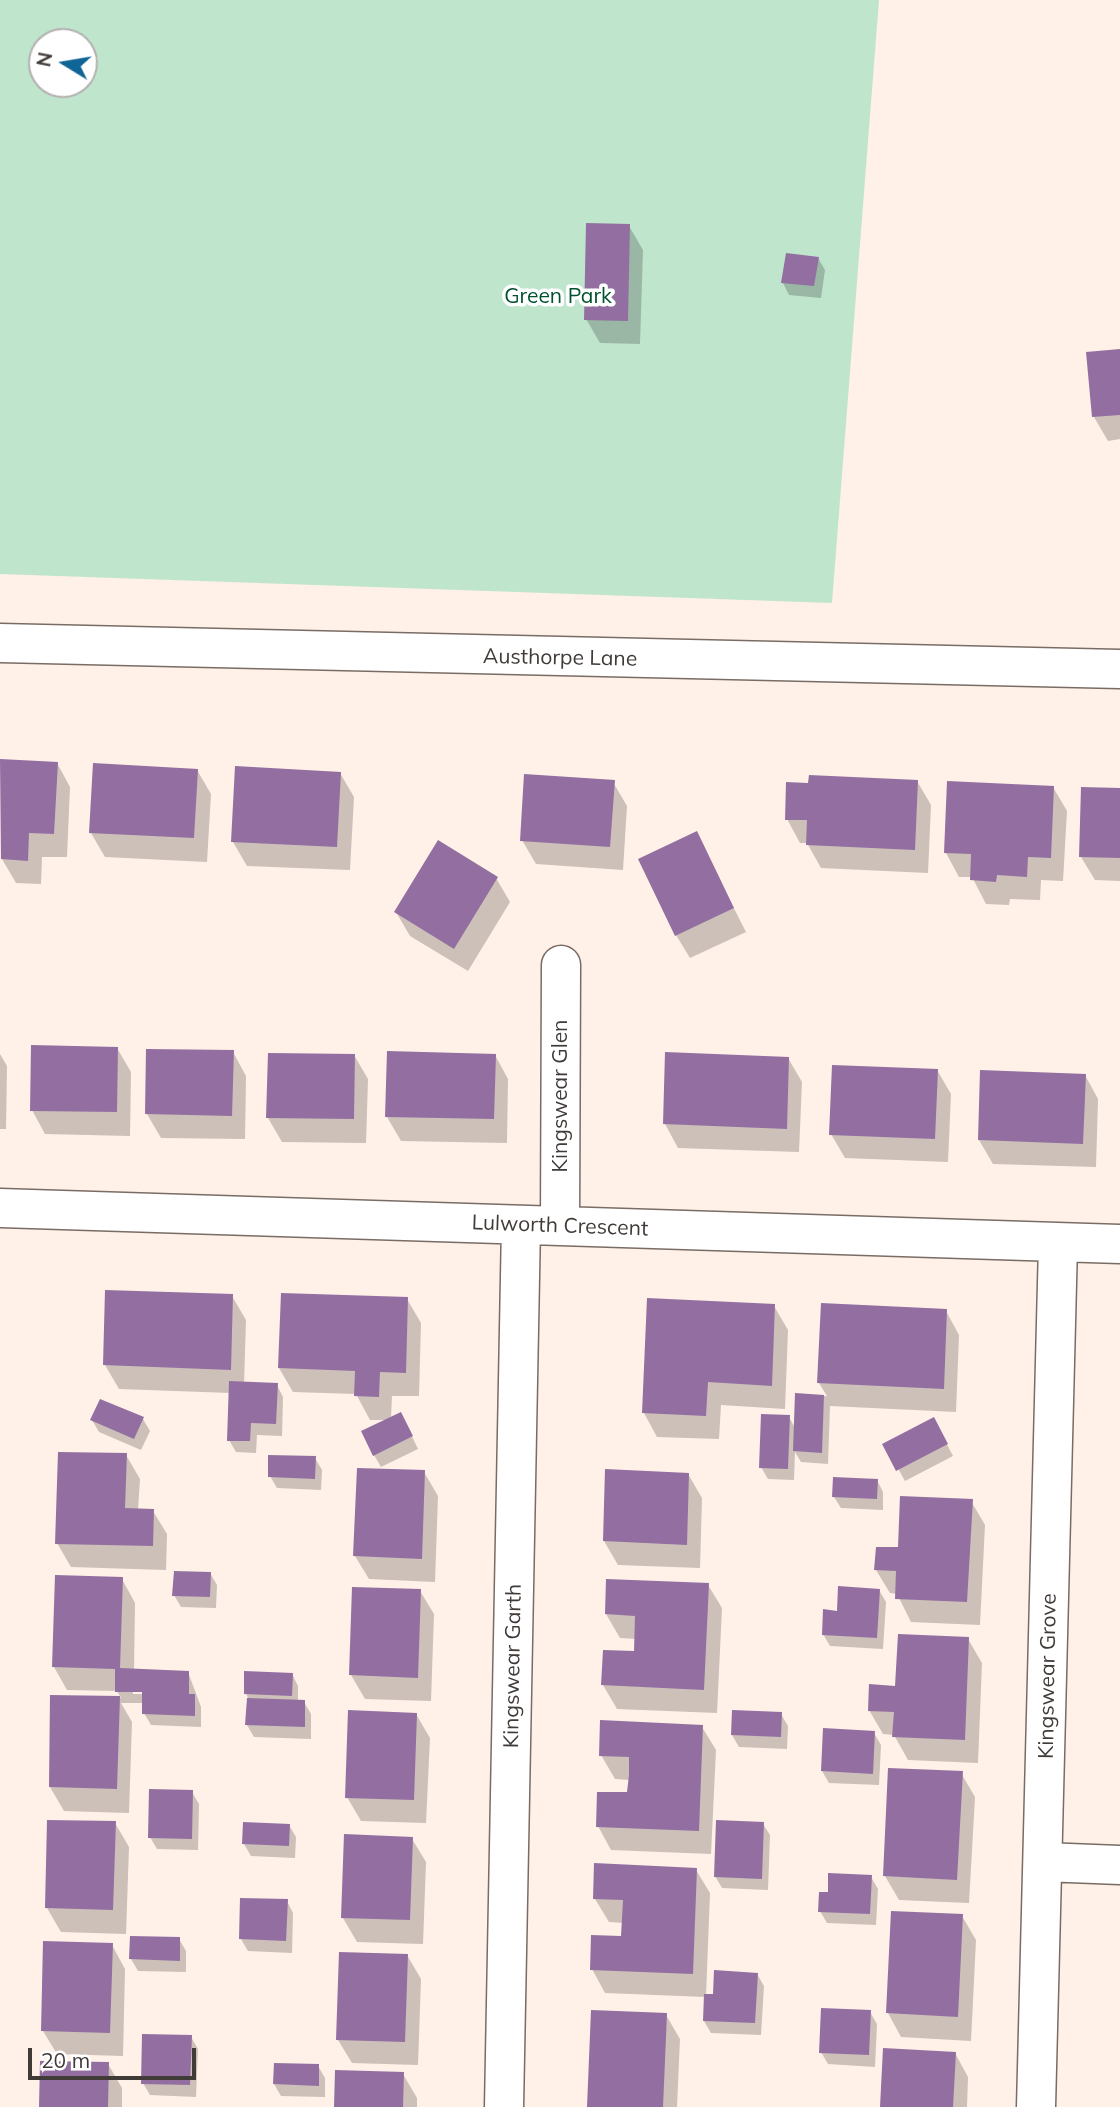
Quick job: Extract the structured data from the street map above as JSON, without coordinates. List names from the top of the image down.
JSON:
{
  "streets": {
    "street": [
      "Austhorpe Lane",
      "Kingswear Glen",
      "Lulworth Crescent",
      "Kingswear Garth",
      "Kingswear Grove"
    ]
  },
  "crossings": [
    ["Kingswear Glen", "Lulworth Crescent"],
    ["Lulworth Crescent", "Kingswear Garth"],
    ["Lulworth Crescent", "Kingswear Grove"]
  ],
  "parks": ["Green Park"],
  "scale_bar": "20 m",
  "north": "left"
}
